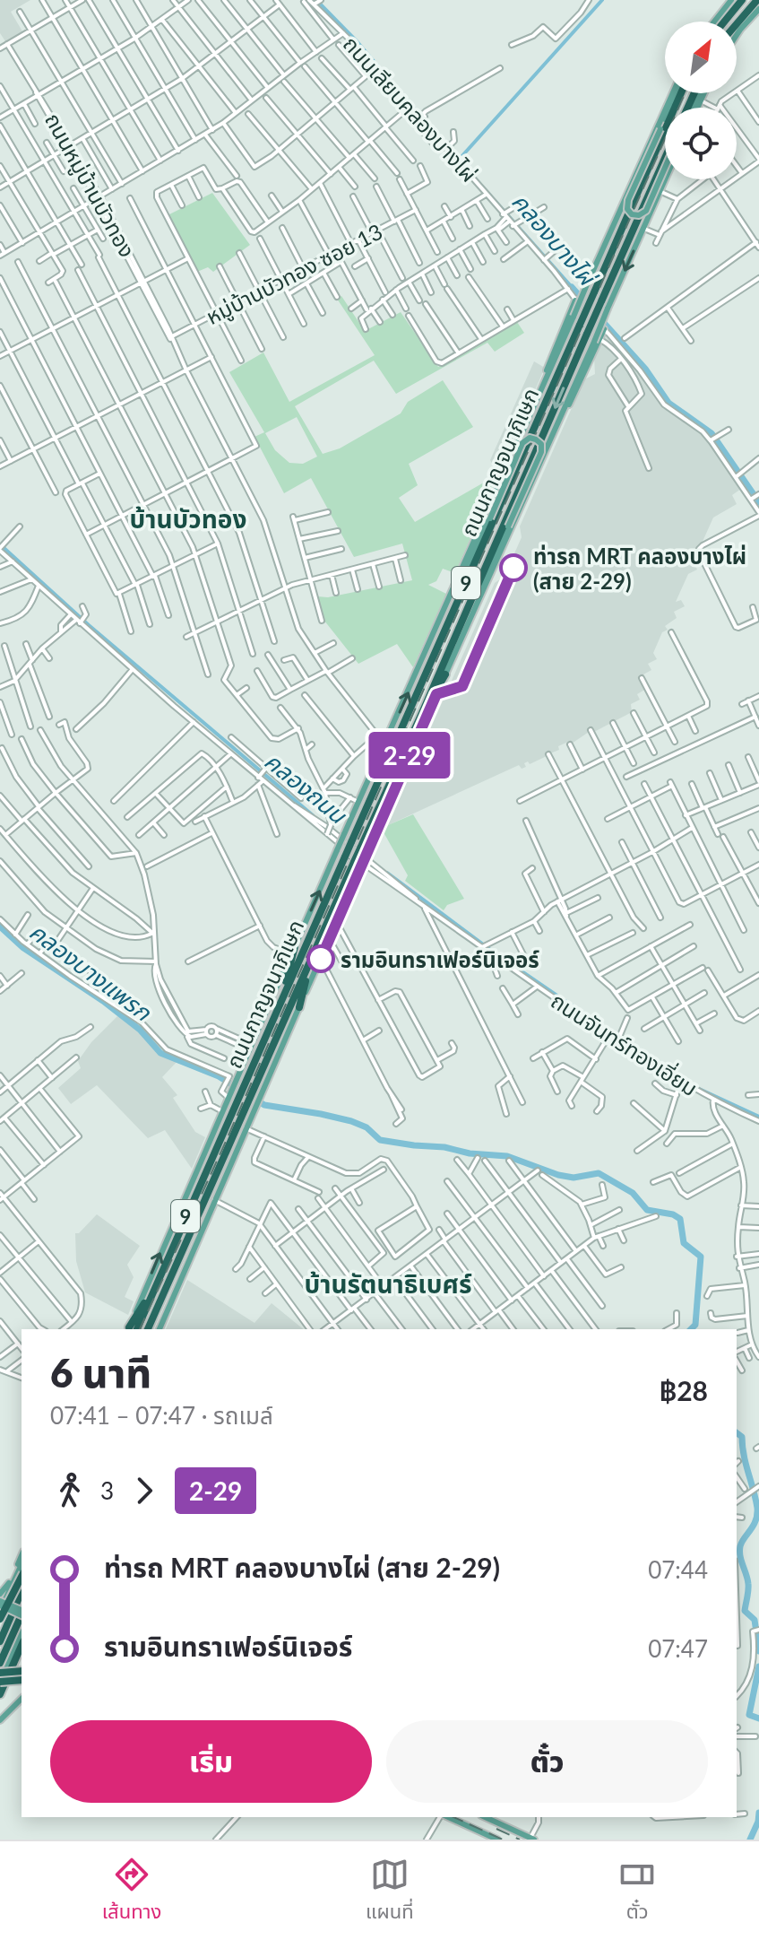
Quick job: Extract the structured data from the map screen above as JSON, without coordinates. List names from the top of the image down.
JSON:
{
  "streets": {
    "highway": ["ถนนกาญจนาภิเษก", "9"],
    "street": [
      "ถนนเลียบคลองบางไผ่",
      "ถนนหมู่บ้านบัวทอง",
      "หมู่บ้านบัวทอง ซอย 13",
      "ถนนจันทร์ทองเอี่ยม"
    ]
  },
  "crossings": [
    ["ถนนหมู่บ้านบัวทอง", "หมู่บ้านบัวทอง ซอย 13"]
  ],
  "districts": ["บ้านบัวทอง", "บ้านรัตนาธิเบศร์"],
  "water": ["คลองบางไผ่", "คลองถนน", "คลองบางแพรก"],
  "places": ["ท่ารถ MRT คลองบางไผ่ (สาย 2-29)", "รามอินทราเฟอร์นิเจอร์"],
  "lines": ["bus line 2-29"],
  "north": "top right",
  "page": {
    "on_map": "2-29",
    "heading": ["6 นาที", "07:41 – 07:47 · รถเมล์", "฿28"],
    "legs": ["3", "2-29"],
    "list": [
      {
        "name": "ท่ารถ MRT คลองบางไผ่ (สาย 2-29)",
        "value": "07:44"
      },
      {
        "name": "รามอินทราเฟอร์นิเจอร์",
        "value": "07:47"
      }
    ],
    "buttons": ["เริ่ม", "ตั๋ว"],
    "tabs": ["เส้นทาง", "แผนที่", "ตั๋ว"]
  }
}
